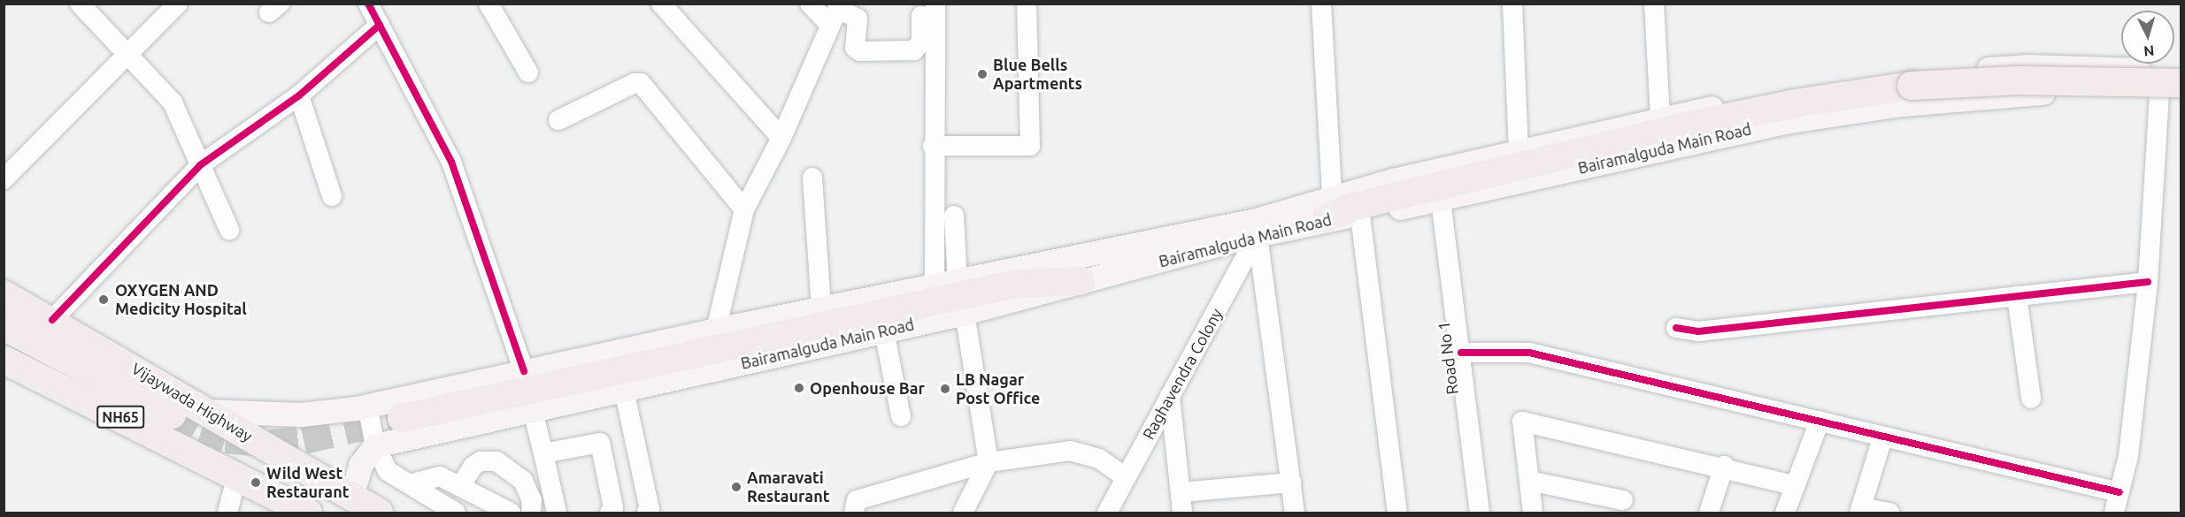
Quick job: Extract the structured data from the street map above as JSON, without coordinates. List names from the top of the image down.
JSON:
{
  "streets": {
    "highway": ["Vijaywada Highway", "NH65"],
    "main road": ["Bairamalguda Main Road"],
    "street": ["Road No 1", "Raghavendra Colony"]
  },
  "crossings": [
    ["Bairamalguda Main Road", "Road No 1"],
    ["Bairamalguda Main Road", "Raghavendra Colony"]
  ],
  "places": [
    "Blue Bells Apartments",
    "OXYGEN AND Medicity Hospital",
    "Openhouse Bar",
    "LB Nagar Post Office",
    "Wild West Restaurant",
    "Amaravati Restaurant"
  ],
  "north": "bottom"
}
